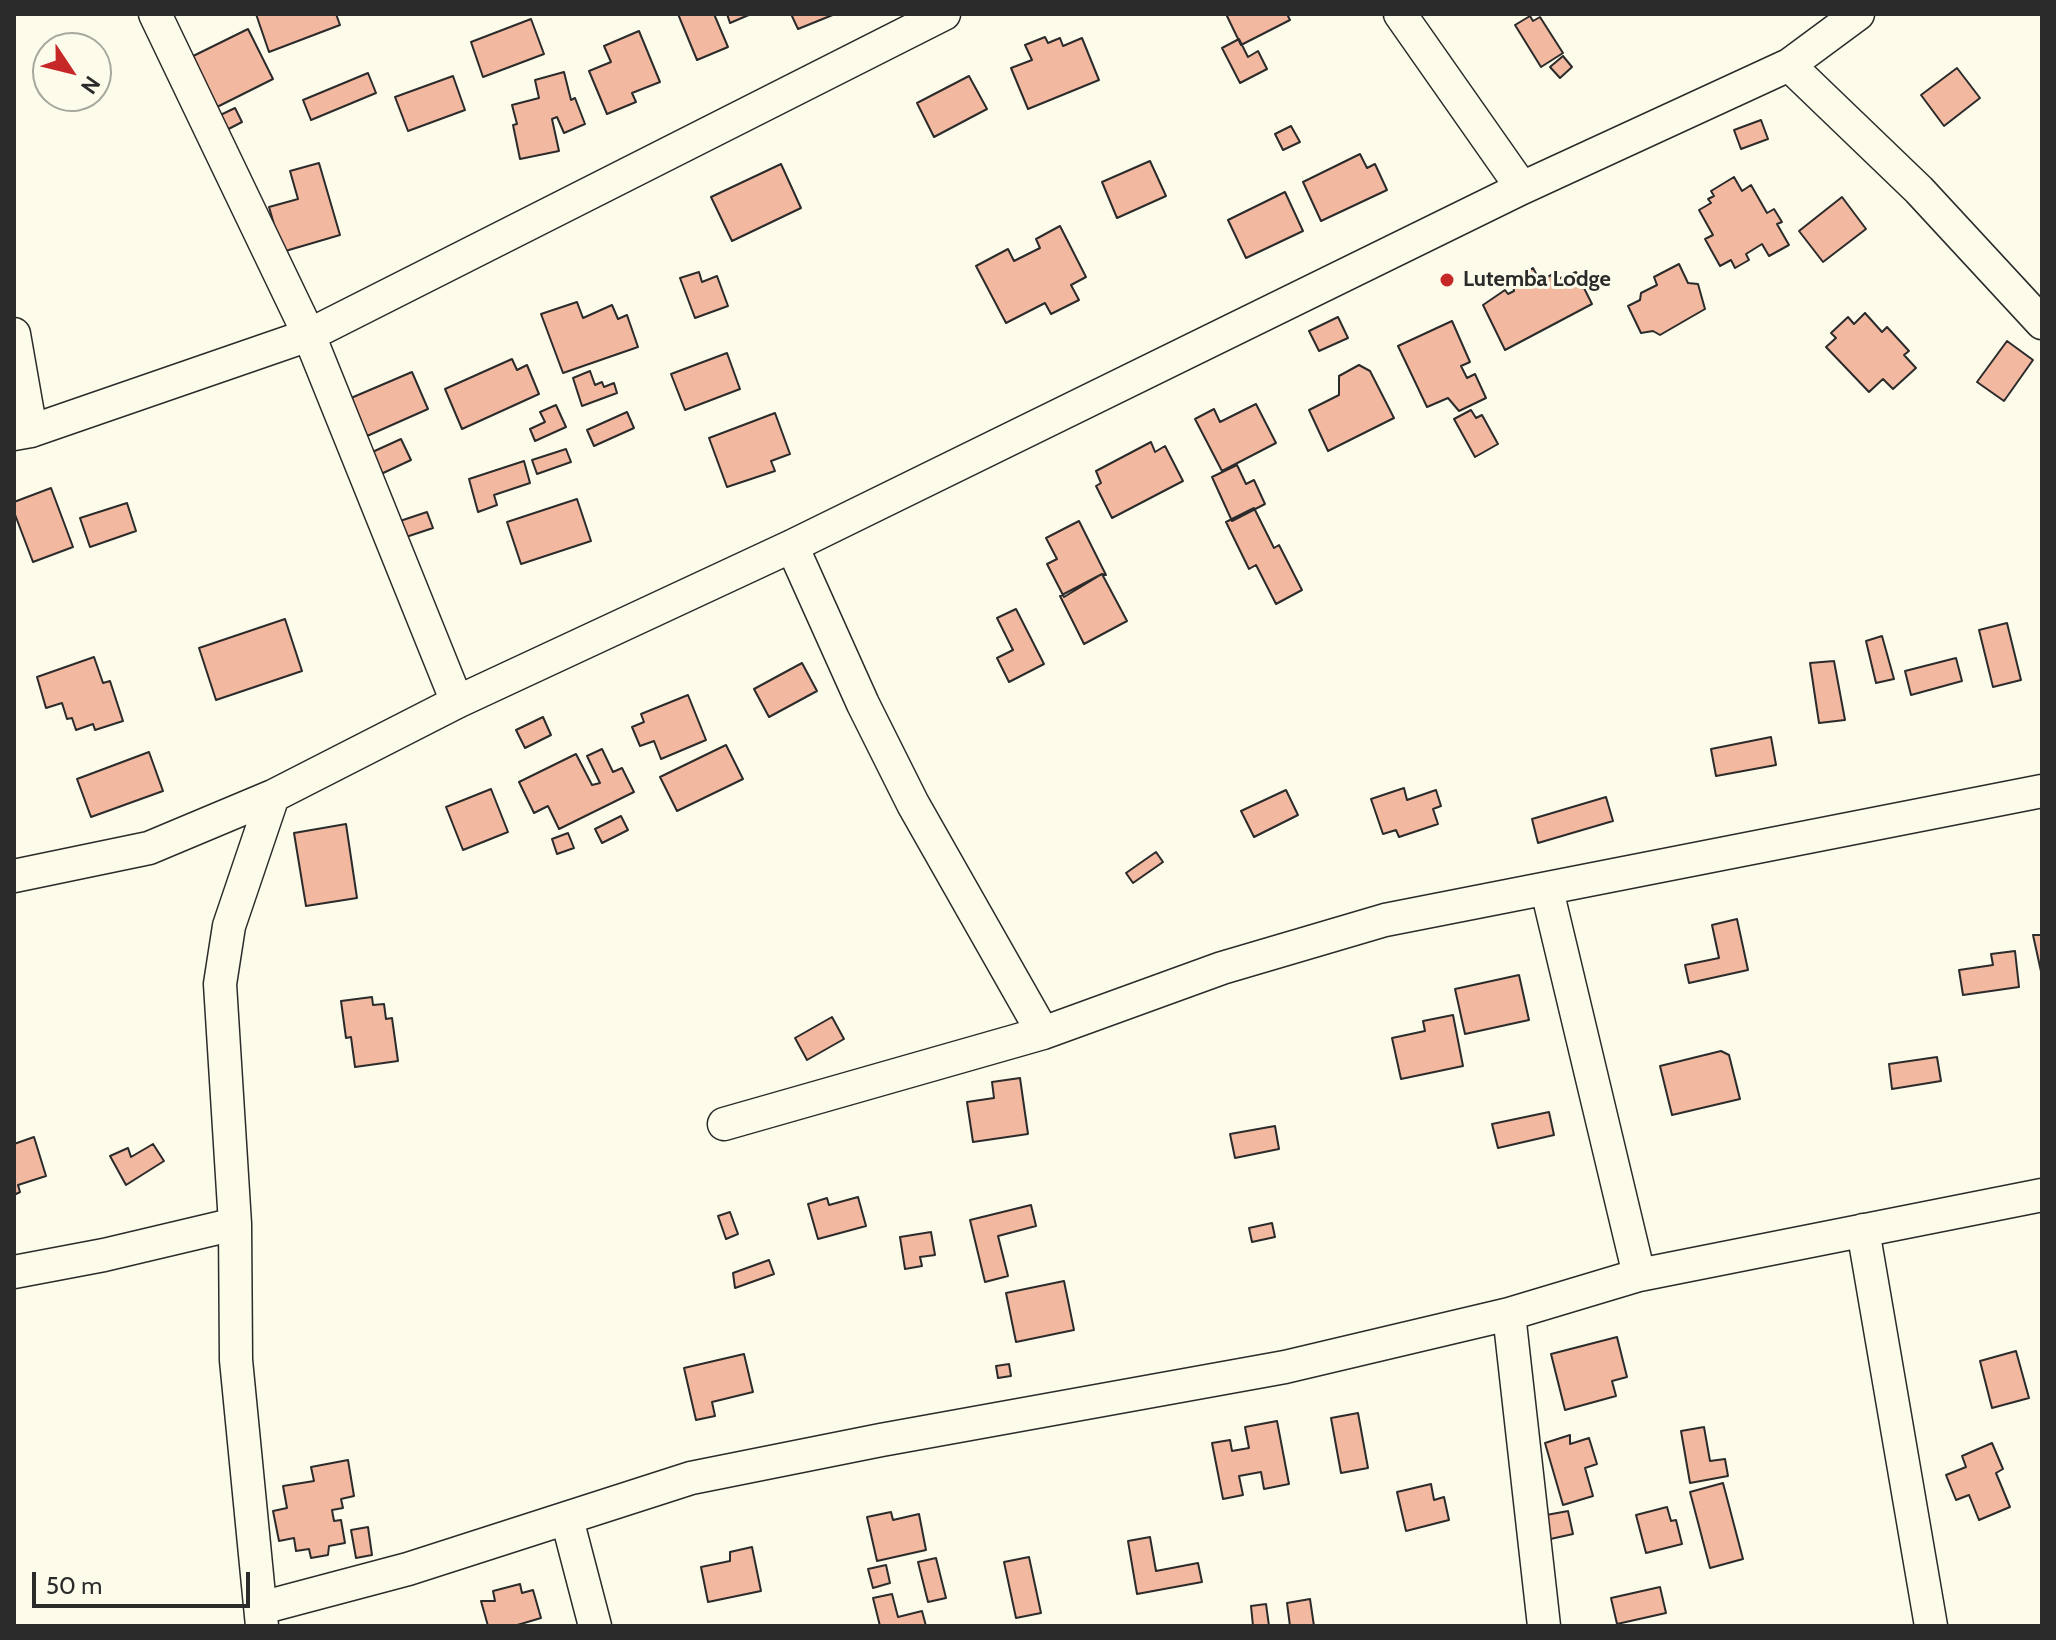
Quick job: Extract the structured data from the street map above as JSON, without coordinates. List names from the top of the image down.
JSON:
{
  "places": ["Lutemba Lodge"],
  "scale_bar": "50 m",
  "north": "bottom right"
}
